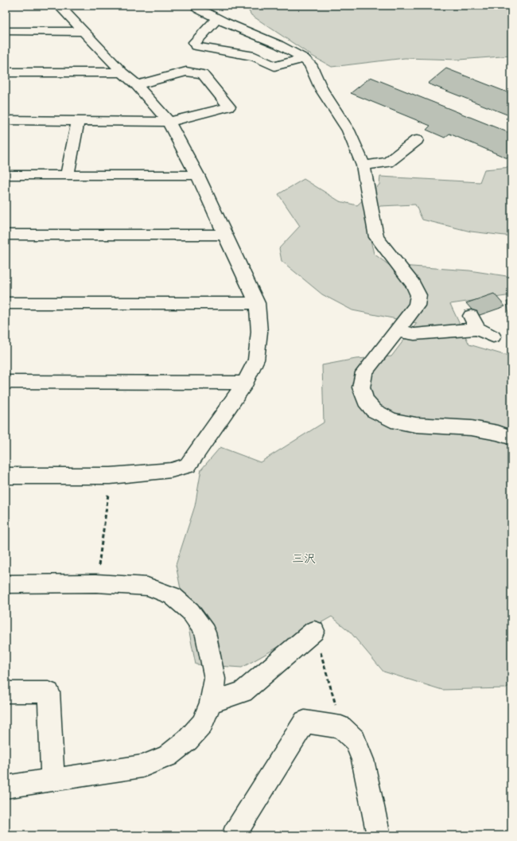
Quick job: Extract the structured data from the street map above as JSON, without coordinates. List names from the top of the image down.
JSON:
{
  "districts": ["三沢"]
}
